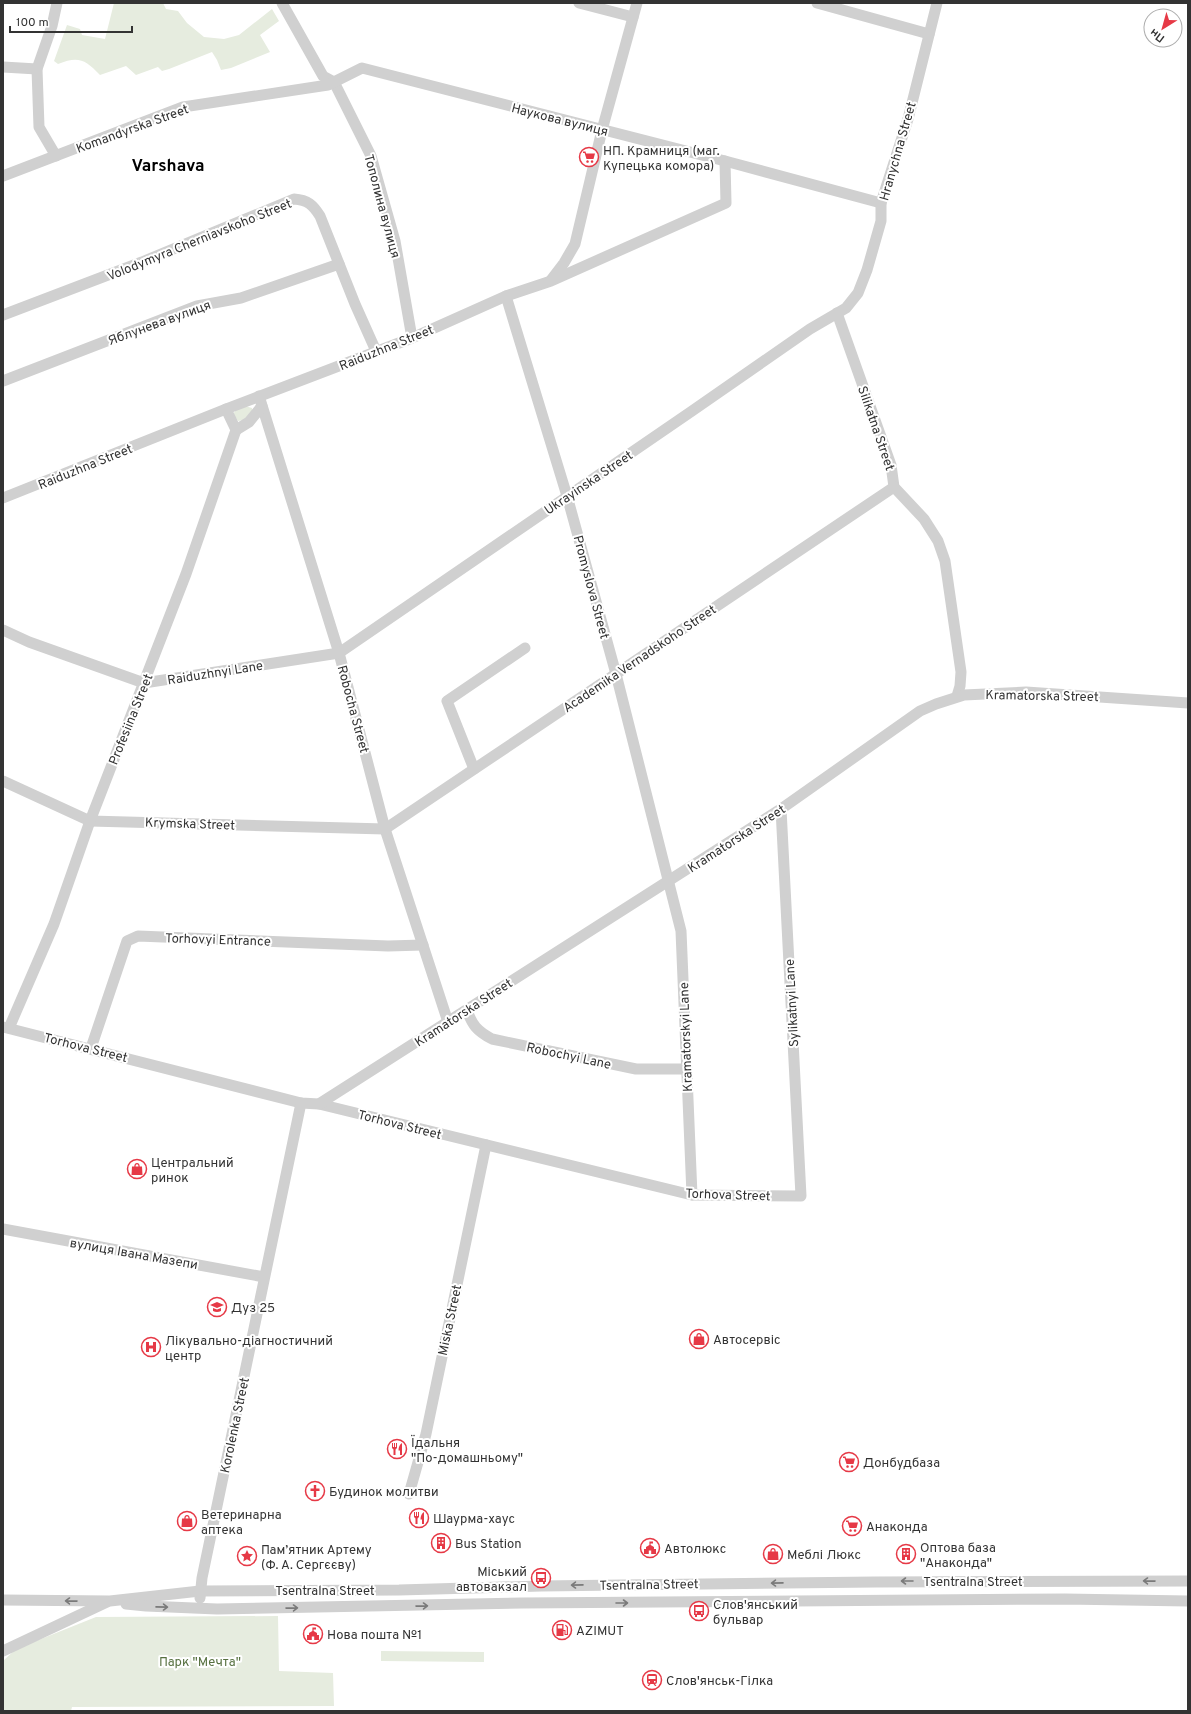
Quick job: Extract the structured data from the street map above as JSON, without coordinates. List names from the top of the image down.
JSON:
{
  "streets": {
    "street": [
      "Наукова вулиця",
      "Komandyrska Street",
      "Hranychna Street",
      "Тополина вулиця",
      "Volodymyra Cherniavskoho Street",
      "Яблунева вулиця",
      "Raiduzhna Street",
      "Silikatna Street",
      "Ukrayinska Street",
      "Promyslova Street",
      "Academika Vernadskoho Street",
      "Raiduzhnyi Lane",
      "Kramatorska Street",
      "Robocha Street",
      "Profesiina Street",
      "Krymska Street",
      "Torhovyi Entrance",
      "Sylikatnyi Lane",
      "Kramatorskyi Lane",
      "Torhova Street",
      "Robochyi Lane",
      "вулиця Івана Мазепи",
      "Miska Street",
      "Korolenka Street",
      "Tsentralna Street"
    ]
  },
  "crossings": [
    ["Наукова вулиця", "Komandyrska Street"],
    ["Наукова вулиця", "Hranychna Street"],
    ["Наукова вулиця", "Тополина вулиця"],
    ["Наукова вулиця", "Raiduzhna Street"],
    ["Komandyrska Street", "Тополина вулиця"],
    ["Hranychna Street", "Silikatna Street"],
    ["Hranychna Street", "Ukrayinska Street"],
    ["Тополина вулиця", "Raiduzhna Street"],
    ["Volodymyra Cherniavskoho Street", "Яблунева вулиця"],
    ["Volodymyra Cherniavskoho Street", "Raiduzhna Street"],
    ["Raiduzhna Street", "Promyslova Street"],
    ["Raiduzhna Street", "Robocha Street"],
    ["Silikatna Street", "Ukrayinska Street"],
    ["Silikatna Street", "Academika Vernadskoho Street"],
    ["Silikatna Street", "Kramatorska Street"],
    ["Ukrayinska Street", "Promyslova Street"],
    ["Ukrayinska Street", "Raiduzhnyi Lane"],
    ["Ukrayinska Street", "Robocha Street"],
    ["Promyslova Street", "Academika Vernadskoho Street"],
    ["Promyslova Street", "Kramatorska Street"],
    ["Promyslova Street", "Kramatorskyi Lane"],
    ["Academika Vernadskoho Street", "Robocha Street"],
    ["Academika Vernadskoho Street", "Krymska Street"],
    ["Raiduzhnyi Lane", "Robocha Street"],
    ["Raiduzhnyi Lane", "Profesiina Street"],
    ["Kramatorska Street", "Robocha Street"],
    ["Kramatorska Street", "Sylikatnyi Lane"],
    ["Kramatorska Street", "Kramatorskyi Lane"],
    ["Kramatorska Street", "Torhova Street"],
    ["Kramatorska Street", "Robochyi Lane"],
    ["Robocha Street", "Krymska Street"],
    ["Robocha Street", "Torhovyi Entrance"],
    ["Profesiina Street", "Krymska Street"],
    ["Profesiina Street", "Torhova Street"],
    ["Torhovyi Entrance", "Torhova Street"],
    ["Sylikatnyi Lane", "Torhova Street"],
    ["Kramatorskyi Lane", "Torhova Street"],
    ["Kramatorskyi Lane", "Robochyi Lane"],
    ["Torhova Street", "Miska Street"],
    ["Torhova Street", "Korolenka Street"],
    ["вулиця Івана Мазепи", "Korolenka Street"],
    ["Korolenka Street", "Tsentralna Street"]
  ],
  "districts": ["Varshava"],
  "parks": ["Парк \"Мечта\""],
  "places": {
    "supermarket": ["НП. Крамниця (маг. Купецька комора)", "Донбудбаза", "Анаконда"],
    "shop": [
      "Центральний ринок",
      "Автосервіс",
      "Ветеринарна аптека",
      "Меблі Люкс"
    ],
    "school or university": ["Дуз 25"],
    "hospital": ["Лікувально-діагностичний центр"],
    "restaurant": ["Їдальня \"По-домашньому\"", "Шаурма-хаус"],
    "church": ["Будинок молитви"],
    "building": ["Bus Station", "Оптова база \"Анаконда\""],
    "public building": ["Автолюкс", "Нова пошта №1"],
    "place": ["Пам’ятник Артему (Ф. А. Сергєєву)"],
    "bus stop": ["Міський автовакзал", "Слов'янський бульвар"],
    "fuel station": ["AZIMUT"],
    "station": ["Слов'янськ-Гілка"]
  },
  "scale_bar": "100 m",
  "north": "bottom left"
}
